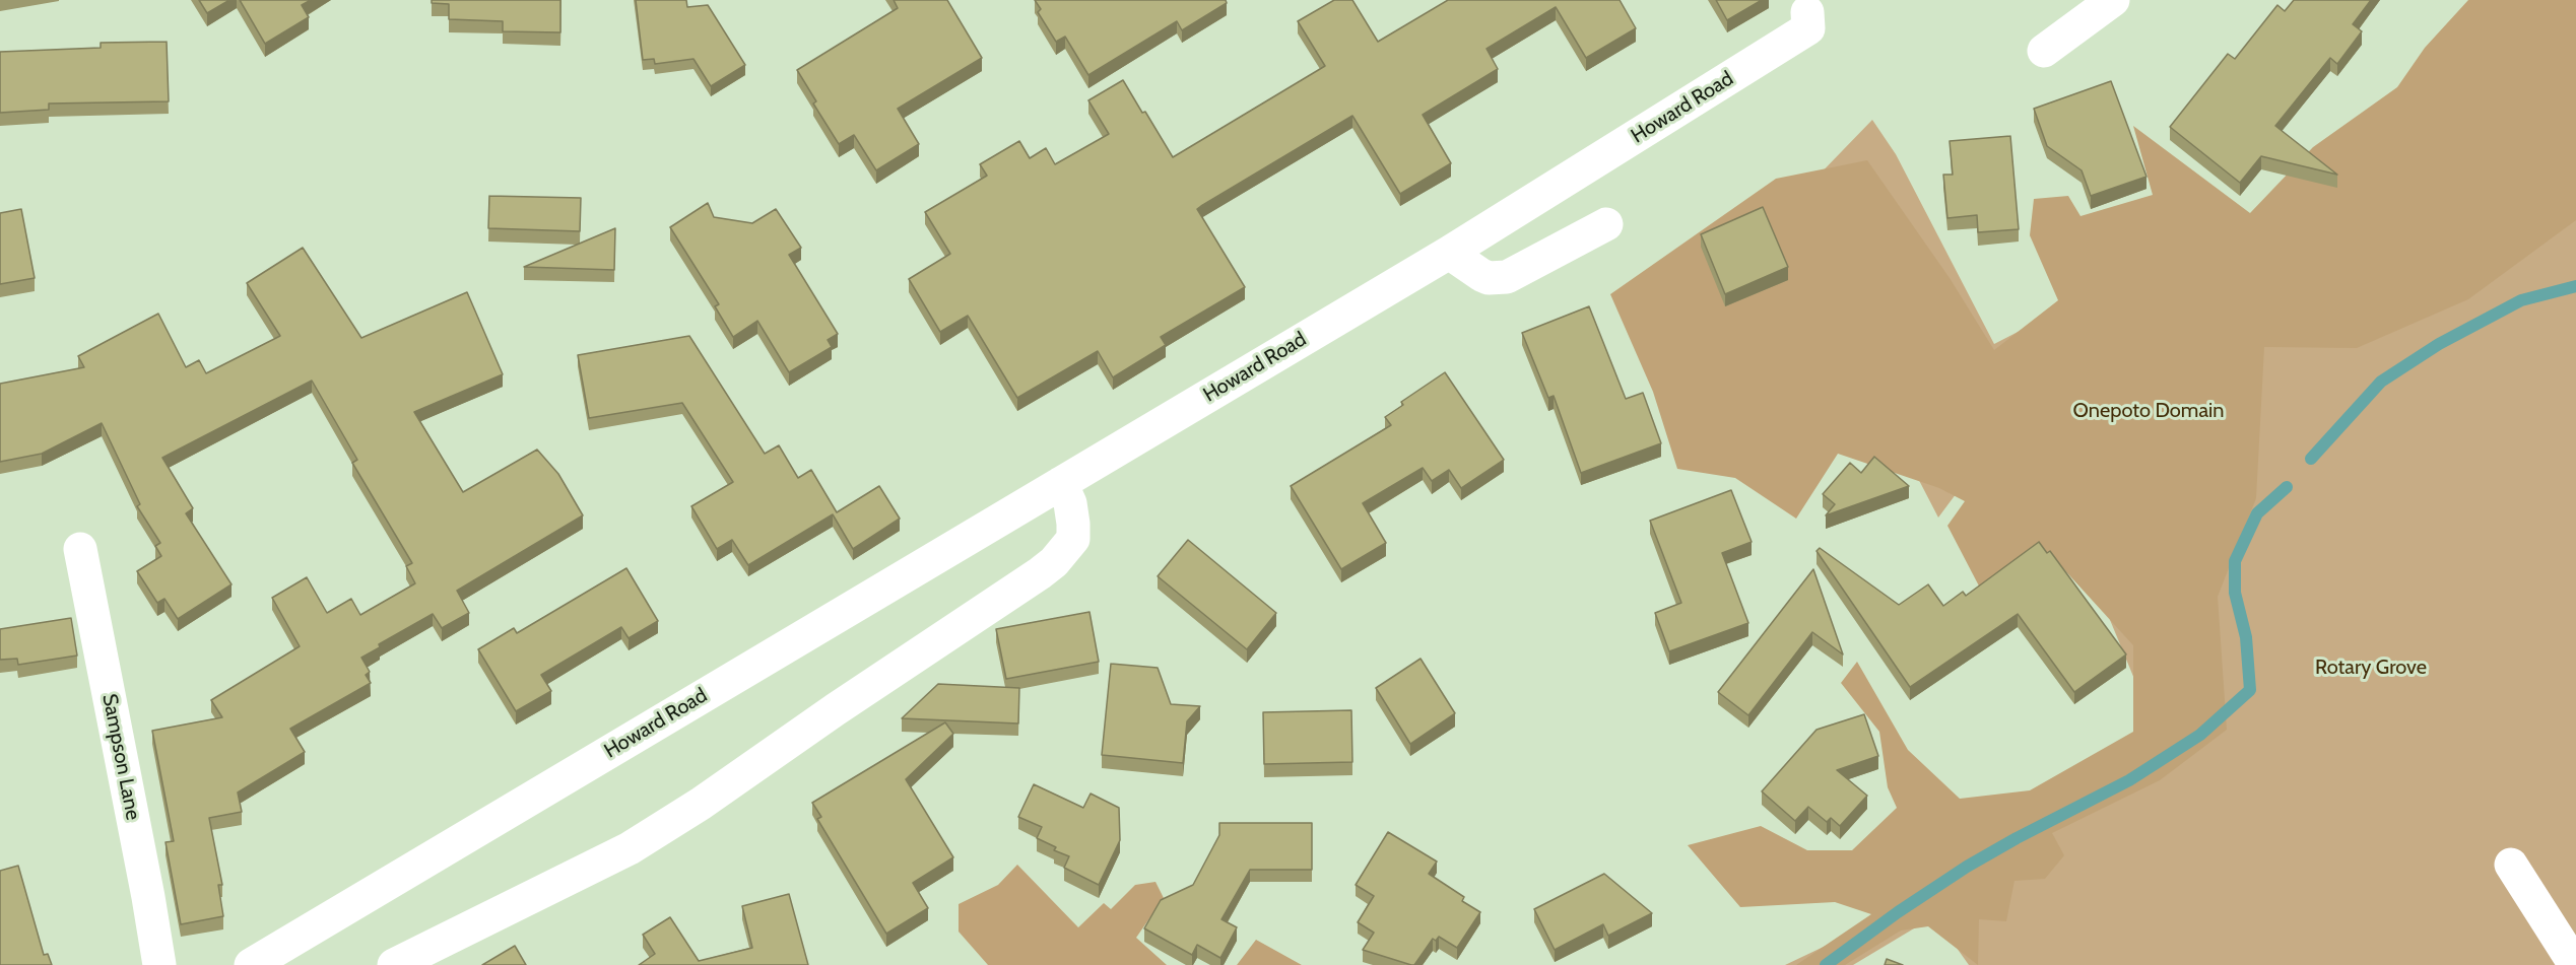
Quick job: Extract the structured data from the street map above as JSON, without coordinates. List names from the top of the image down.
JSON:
{
  "streets": {
    "street": ["Howard Road", "Sampson Lane"]
  },
  "parks": ["Onepoto Domain", "Rotary Grove"]
}
